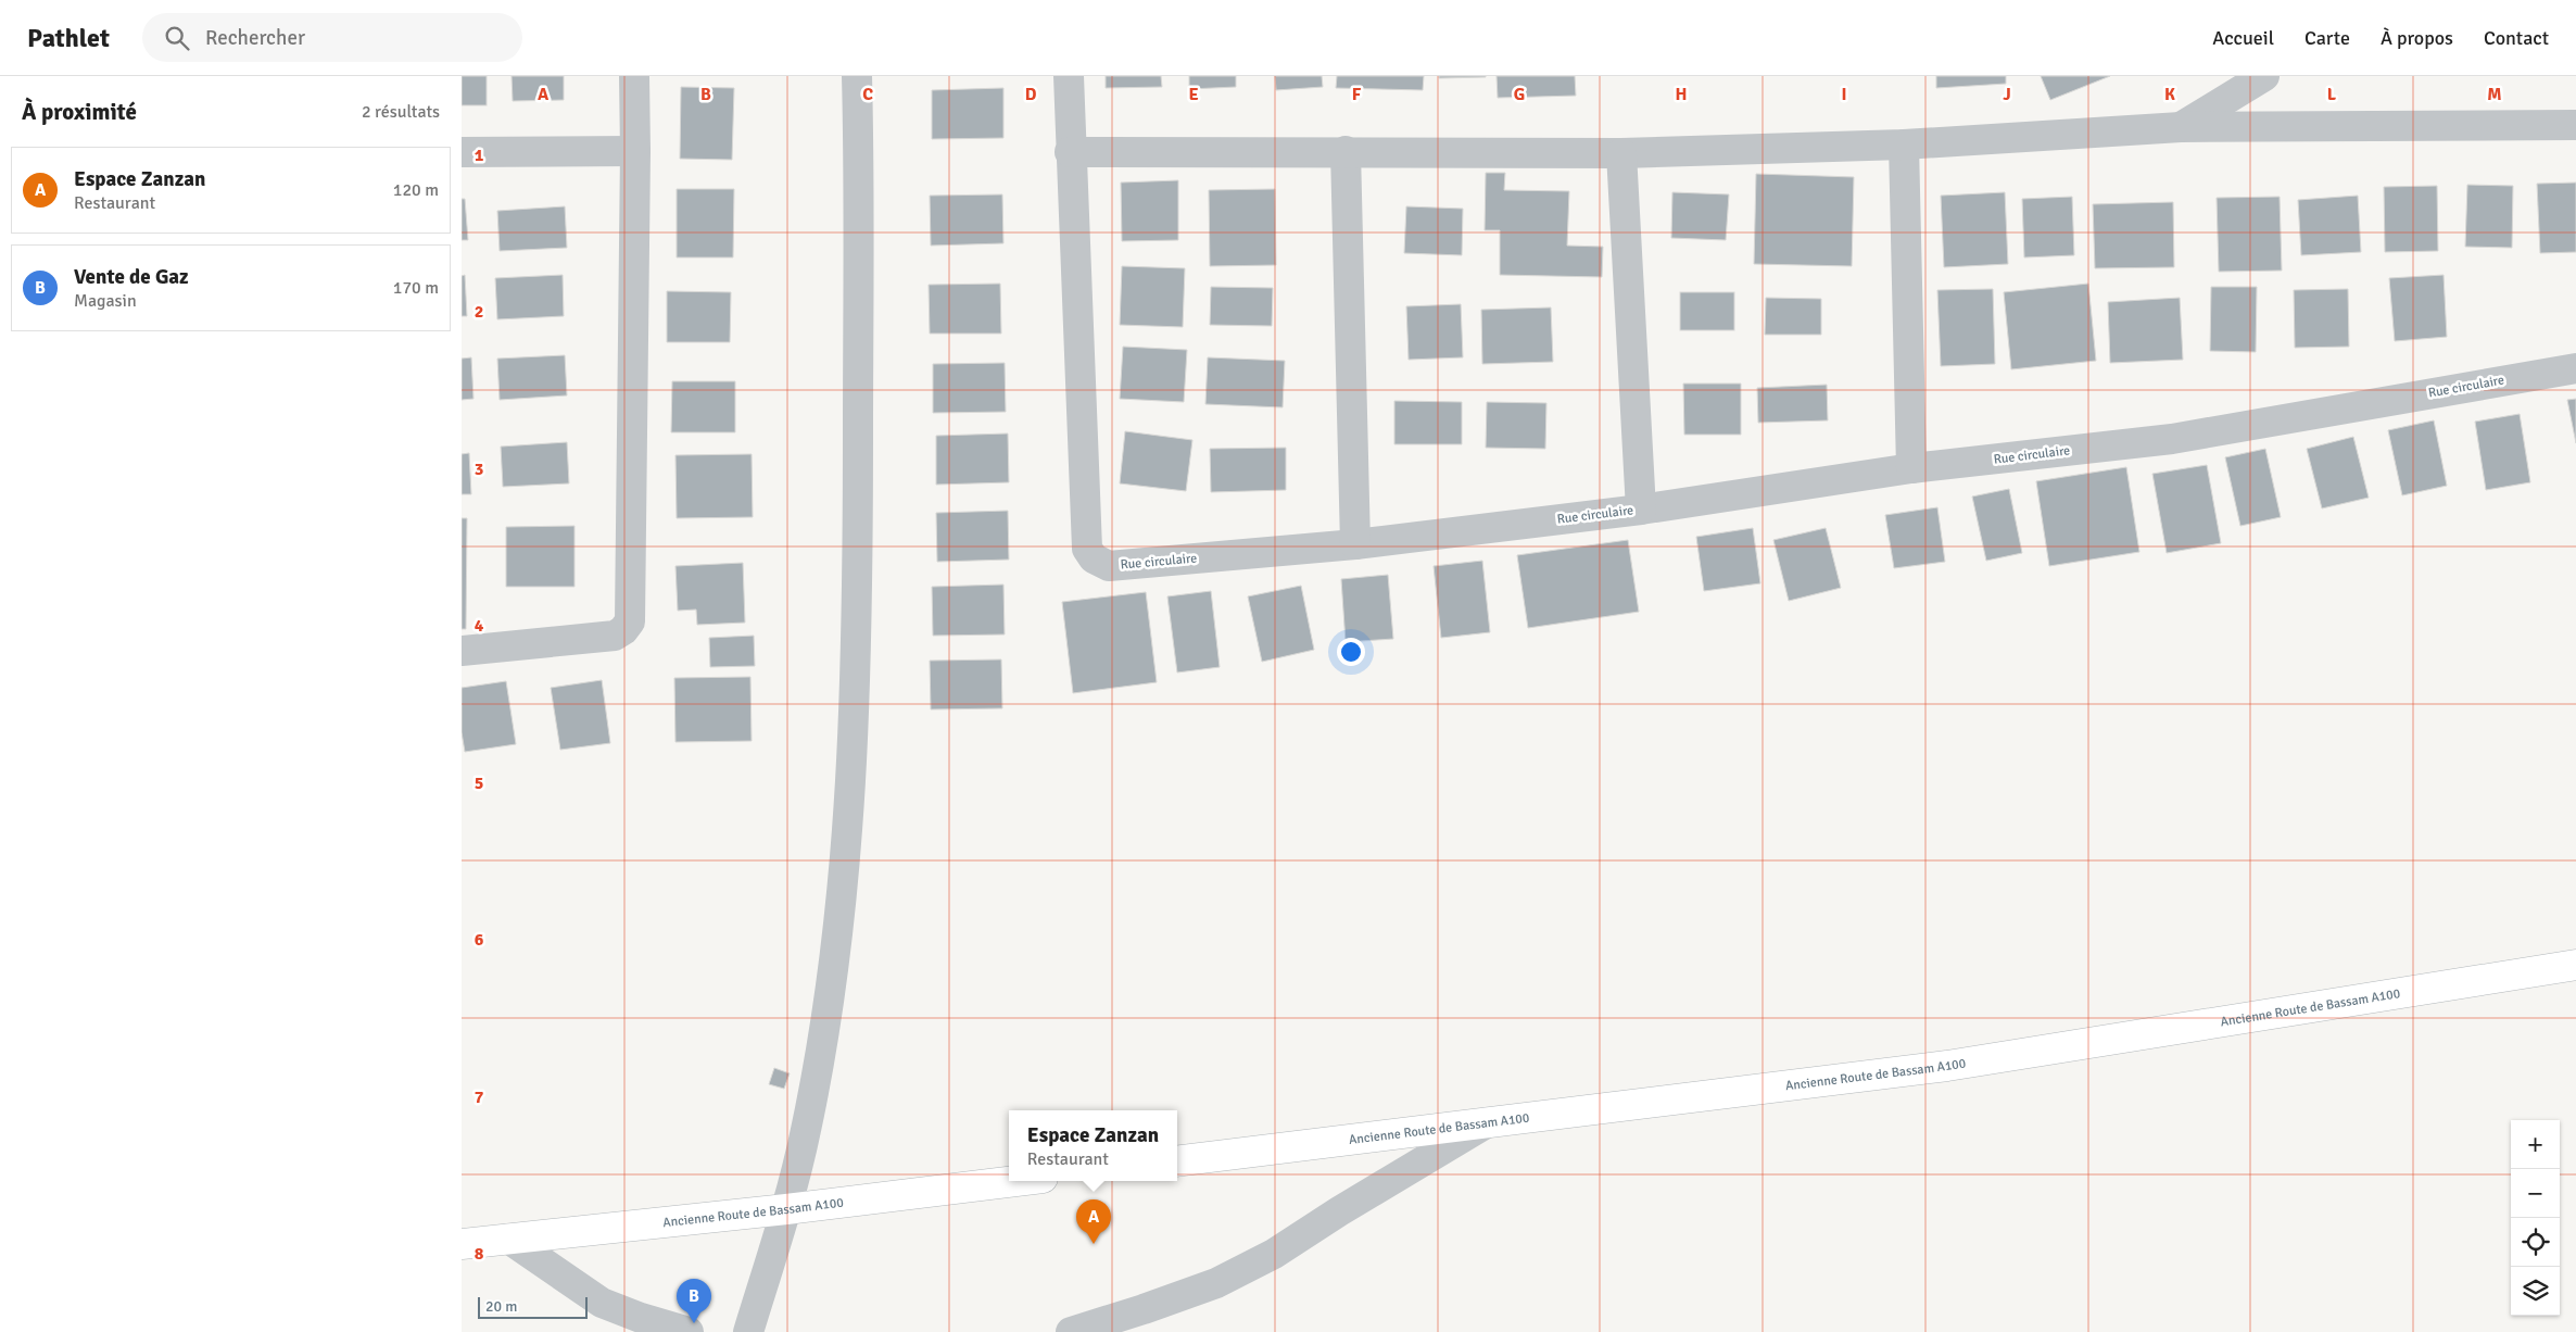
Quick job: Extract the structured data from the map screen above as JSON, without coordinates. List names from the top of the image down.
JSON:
{
  "streets": {
    "main road": ["Ancienne Route de Bassam A100"],
    "street": ["Rue circulaire"]
  },
  "scale_bar": "20 m",
  "page": {
    "header": "Pathlet",
    "search": "Rechercher",
    "nav": [
      "Accueil",
      "Carte",
      "À propos",
      "Contact"
    ],
    "heading": ["À proximité", "2 résultats"],
    "list": [
      {
        "mark": "A",
        "name": "Espace Zanzan",
        "note": "Restaurant",
        "value": "120 m"
      },
      {
        "mark": "B",
        "name": "Vente de Gaz",
        "note": "Magasin",
        "value": "170 m"
      }
    ],
    "popup": ["Espace Zanzan", "Restaurant"],
    "map_buttons": ["+", "−"],
    "pins": ["A", "B"],
    "scale": "20 m"
  },
  "grid": {
    "columns": [
      "A",
      "B",
      "C",
      "D",
      "E",
      "F",
      "G",
      "H",
      "I",
      "J",
      "K",
      "L",
      "M"
    ],
    "rows": [
      "1",
      "2",
      "3",
      "4",
      "5",
      "6",
      "7",
      "8"
    ]
  }
}
